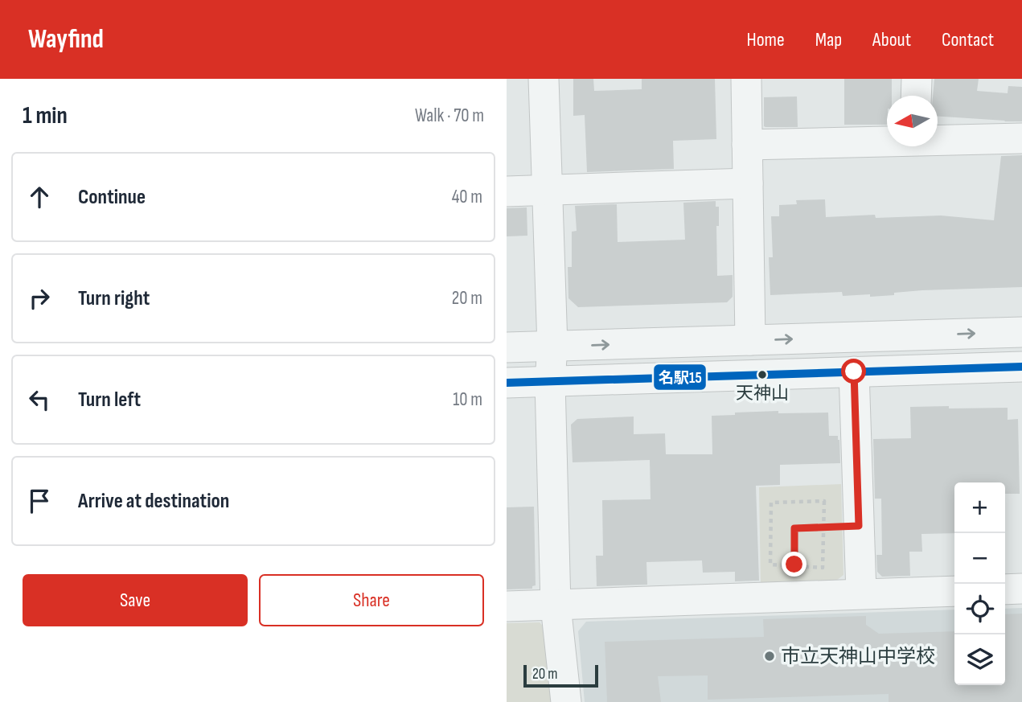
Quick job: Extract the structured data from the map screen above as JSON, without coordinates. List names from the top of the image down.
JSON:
{
  "places": ["天神山", "市立天神山中学校"],
  "lines": ["transit line 名駅15"],
  "scale_bar": "20 m",
  "north": "left",
  "page": {
    "header": "Wayfind",
    "nav": [
      "Home",
      "Map",
      "About",
      "Contact"
    ],
    "heading": ["1 min", "Walk · 70 m"],
    "list": [
      ["Continue", "40 m"],
      ["Turn right", "20 m"],
      ["Turn left", "10 m"],
      "Arrive at destination"
    ],
    "map_buttons": ["+", "−"],
    "buttons": ["Save", "Share"],
    "scale": "20 m"
  }
}
